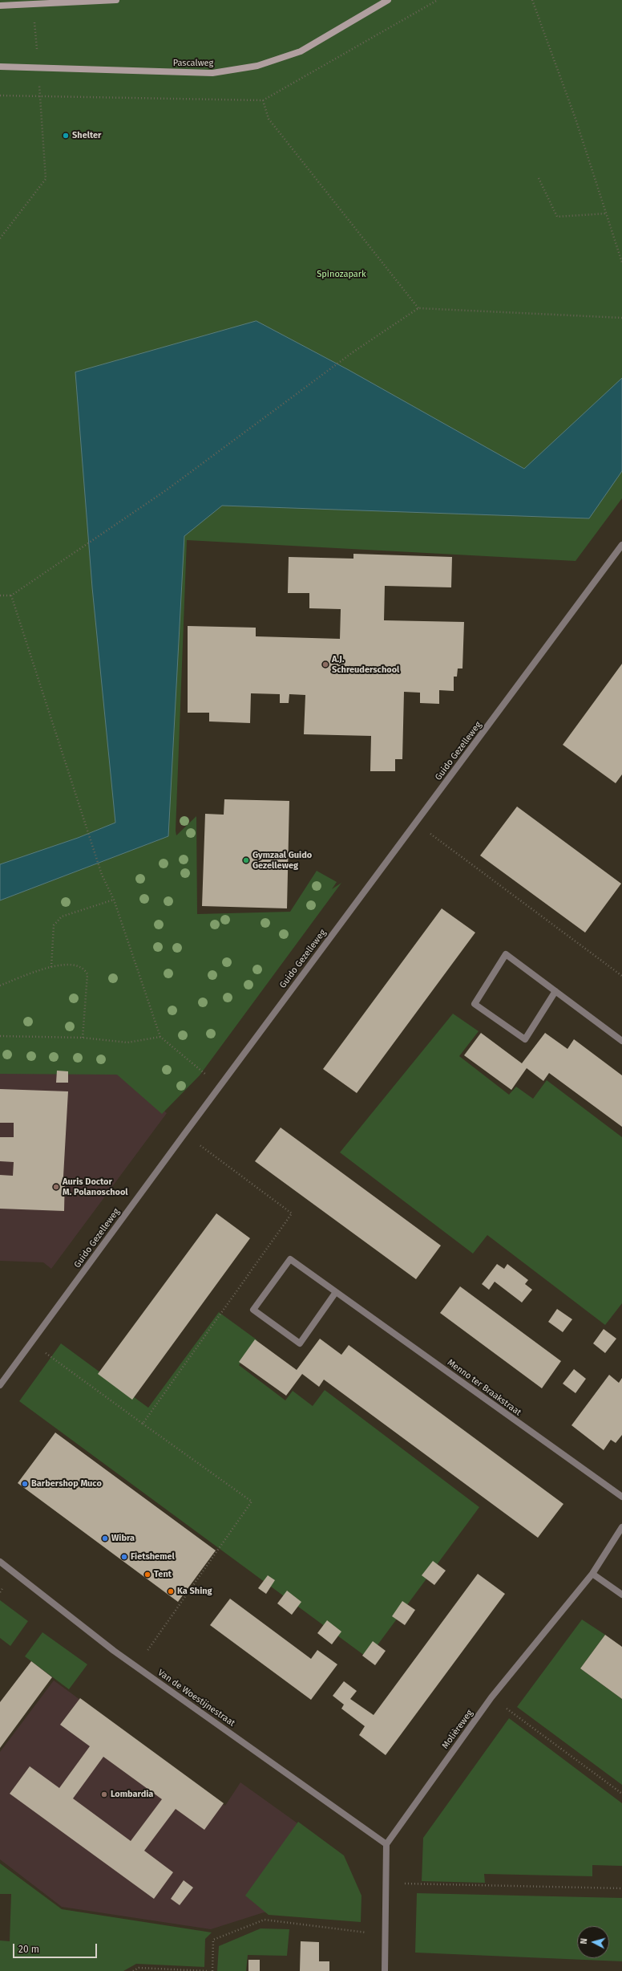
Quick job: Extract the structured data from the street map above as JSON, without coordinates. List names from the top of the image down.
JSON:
{
  "streets": {
    "street": [
      "Pascalweg",
      "Guido Gezelleweg",
      "Menno ter Braakstraat",
      "Van de Woestijnestraat",
      "Molièreweg"
    ]
  },
  "crossings": [
    ["Van de Woestijnestraat", "Molièreweg"]
  ],
  "parks": ["Spinozapark"],
  "places": [
    "Shelter",
    "A.J. Schreuderschool",
    "Gymzaal Guido Gezelleweg",
    "Auris Doctor M. Polanoschool",
    "Barbershop Muco",
    "Wibra",
    "Fietshemel",
    "Tent",
    "Ka Shing",
    "Lombardia"
  ],
  "scale_bar": "20 m",
  "north": "left"
}
